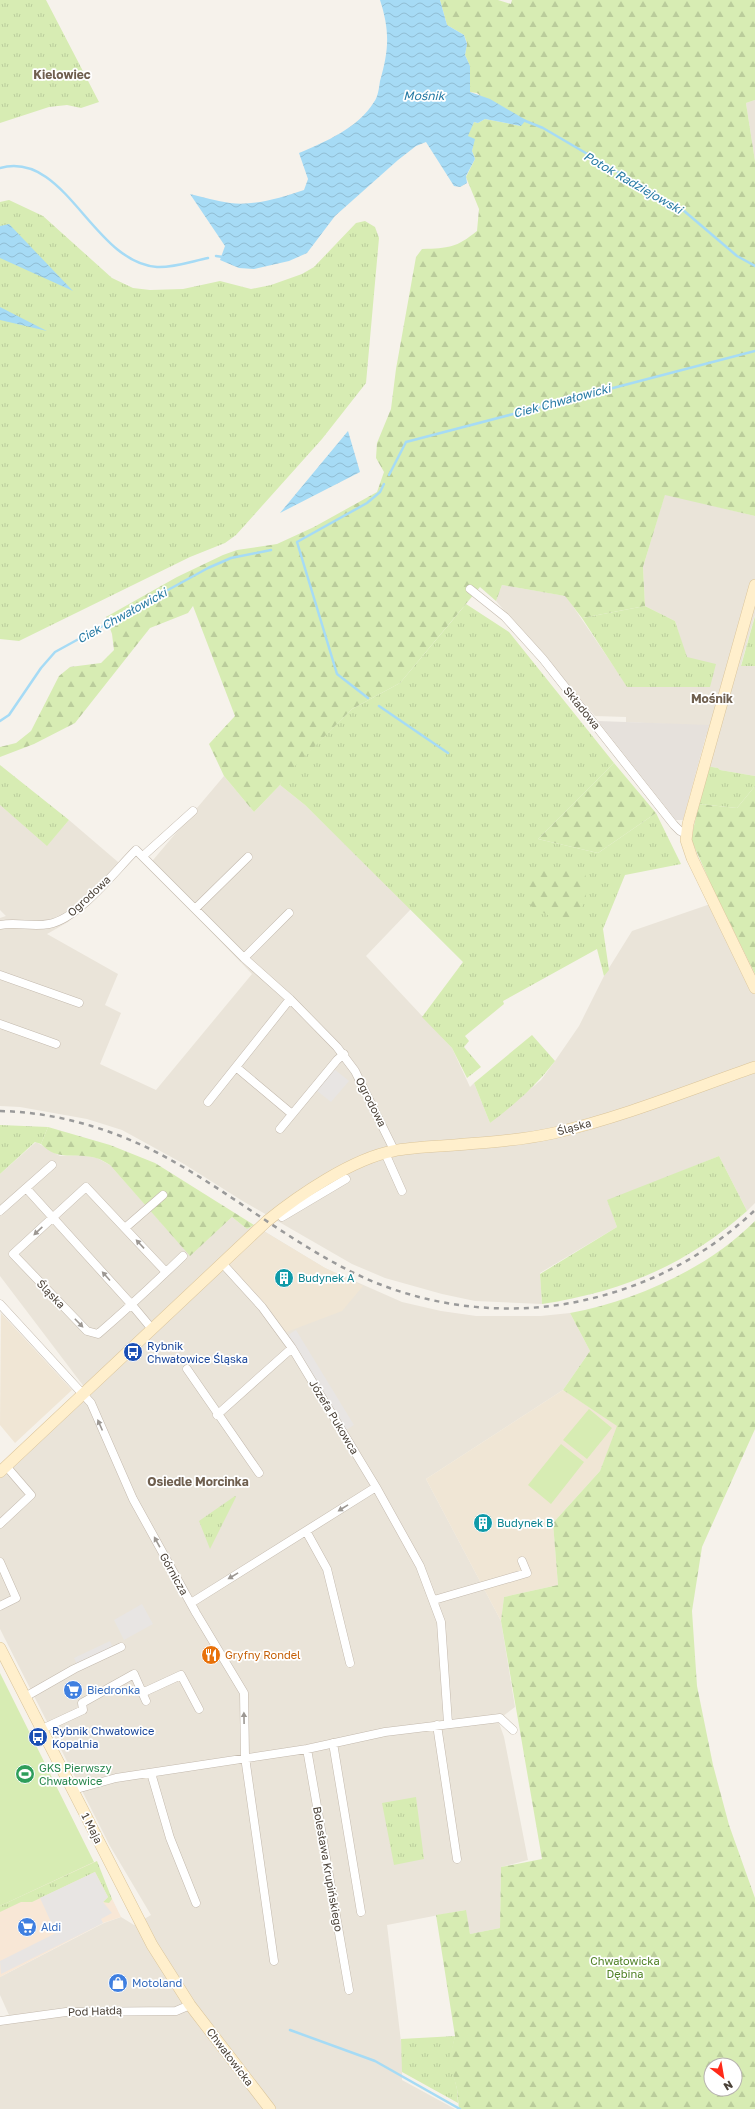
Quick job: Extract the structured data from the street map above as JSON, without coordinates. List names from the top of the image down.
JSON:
{
  "streets": {
    "street": [
      "Składowa",
      "Ogrodowa",
      "Śląska",
      "Józefa Pukowca",
      "Górnicza",
      "1 Maja",
      "Bolesława Krupińskiego",
      "Pod Hałdą",
      "Chwałowicka"
    ]
  },
  "crossings": [
    ["Ogrodowa", "Śląska"],
    ["Śląska", "Józefa Pukowca"],
    ["Śląska", "Górnicza"],
    ["1 Maja", "Pod Hałdą"],
    ["1 Maja", "Chwałowicka"],
    ["Pod Hałdą", "Chwałowicka"]
  ],
  "one_way": ["Górnicza"],
  "districts": ["Kielowiec", "Mośnik", "Osiedle Morcinka"],
  "water": ["Mośnik", "Potok Radziejowski", "Ciek Chwałowicki"],
  "parks": ["Chwałowicka Dębina"],
  "places": {
    "building": ["Budynek A", "Budynek B"],
    "bus stop": ["Rybnik Chwałowice Śląska", "Rybnik Chwałowice Kopalnia"],
    "restaurant": ["Gryfny Rondel"],
    "supermarket": ["Biedronka", "Aldi"],
    "sports": ["GKS Pierwszy Chwałowice"],
    "shop": ["Motoland"]
  },
  "north": "bottom right"
}
